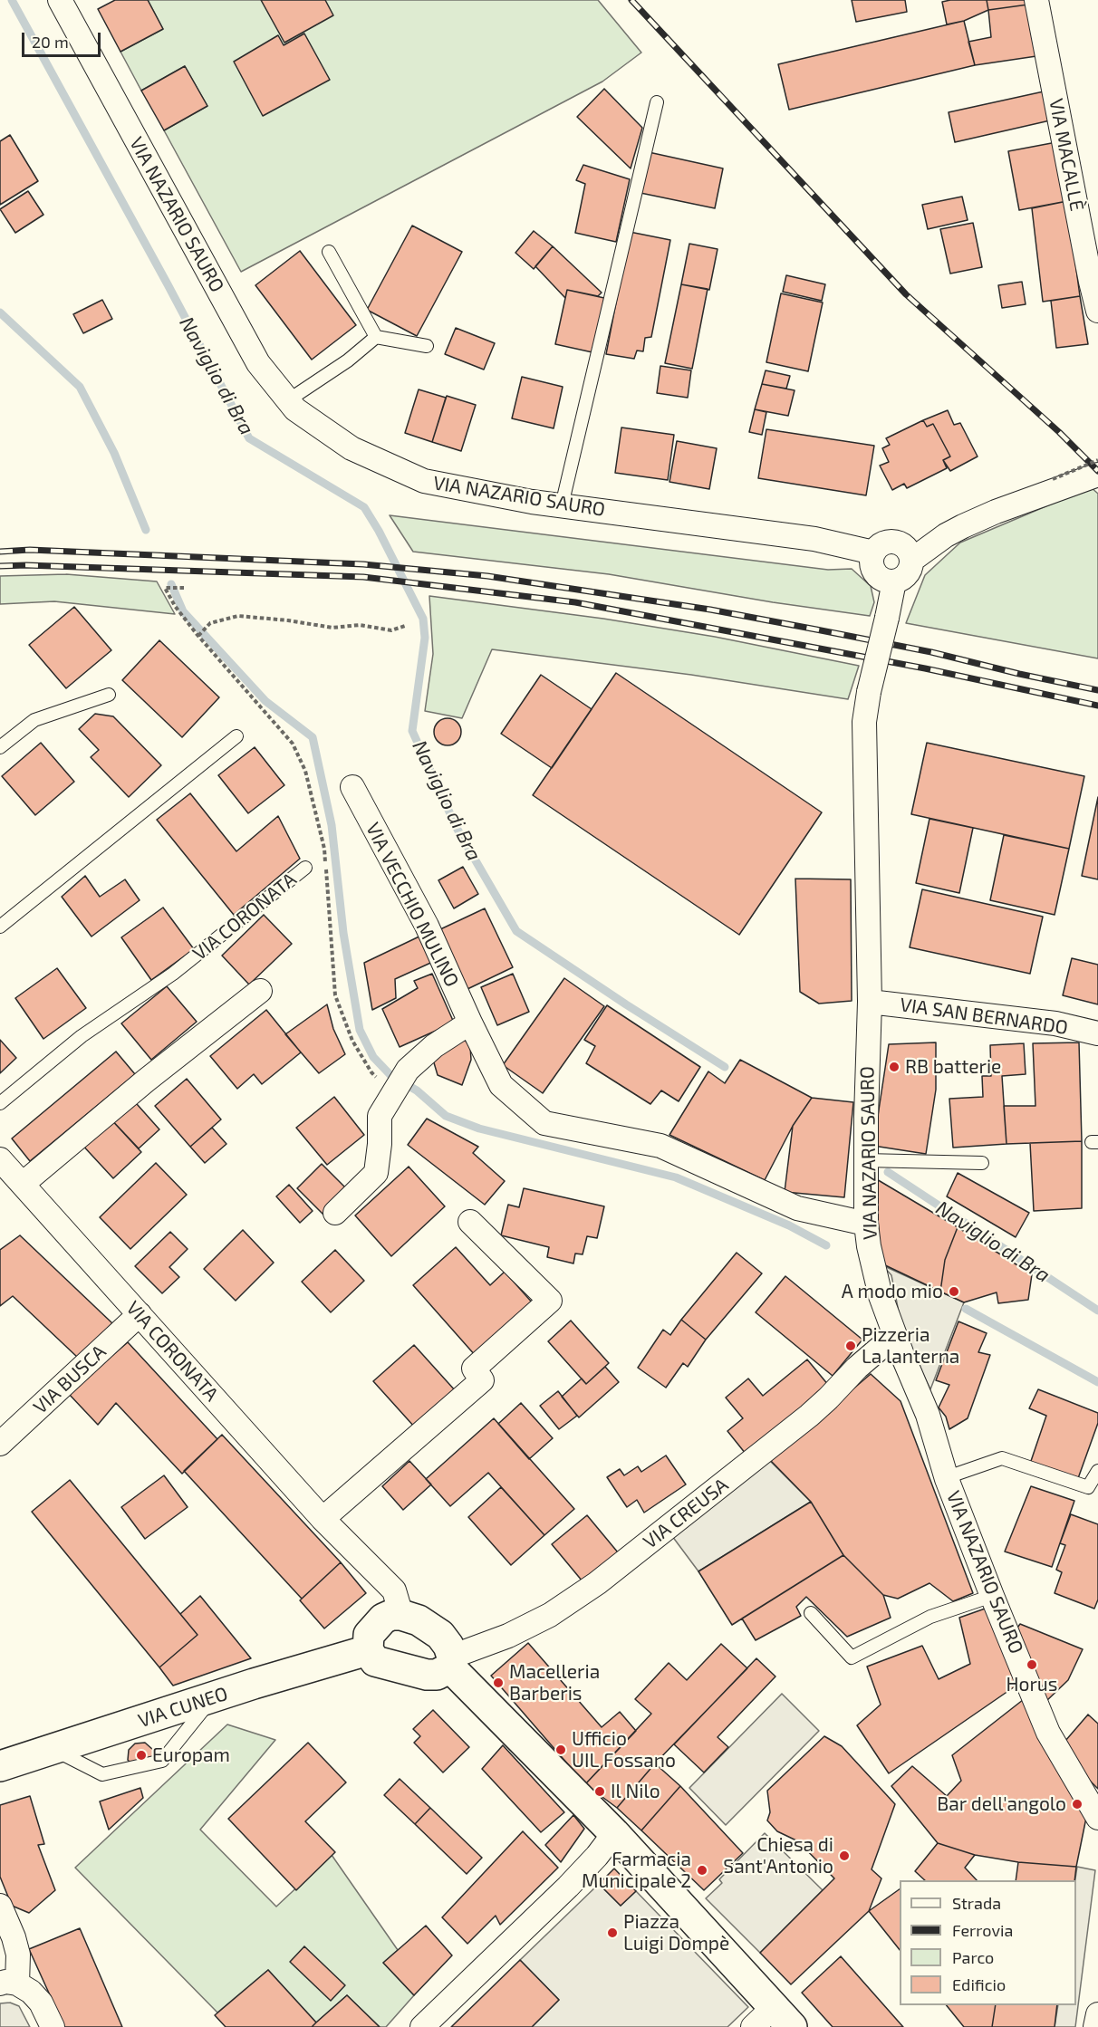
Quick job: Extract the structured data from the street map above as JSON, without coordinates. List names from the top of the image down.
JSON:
{
  "streets": {
    "main road": ["VIA CUNEO"],
    "street": [
      "VIA MACALLÈ",
      "VIA NAZARIO SAURO",
      "VIA VECCHIO MULINO",
      "VIA CORONATA",
      "VIA SAN BERNARDO",
      "VIA BUSCA",
      "VIA CREUSA"
    ]
  },
  "crossings": [
    ["VIA NAZARIO SAURO", "VIA VECCHIO MULINO"],
    ["VIA NAZARIO SAURO", "VIA SAN BERNARDO"],
    ["VIA NAZARIO SAURO", "VIA CREUSA"],
    ["VIA CORONATA", "VIA BUSCA"],
    ["VIA CORONATA", "VIA CREUSA"],
    ["VIA CORONATA", "VIA CUNEO"],
    ["VIA CREUSA", "VIA CUNEO"]
  ],
  "water": ["Naviglio di Bra"],
  "places": [
    "RB batterie",
    "A modo mio",
    "Pizzeria La lanterna",
    "Horus",
    "Macelleria Barberis",
    "Ufficio UIL Fossano",
    "Europam",
    "Il Nilo",
    "Bar dell'angolo",
    "Chiesa di Sant'Antonio",
    "Farmacia Municipale 2",
    "Piazza Luigi Dompè"
  ],
  "legend": [
    "Strada",
    "Ferrovia",
    "Parco",
    "Edificio"
  ],
  "scale_bar": "20 m"
}
